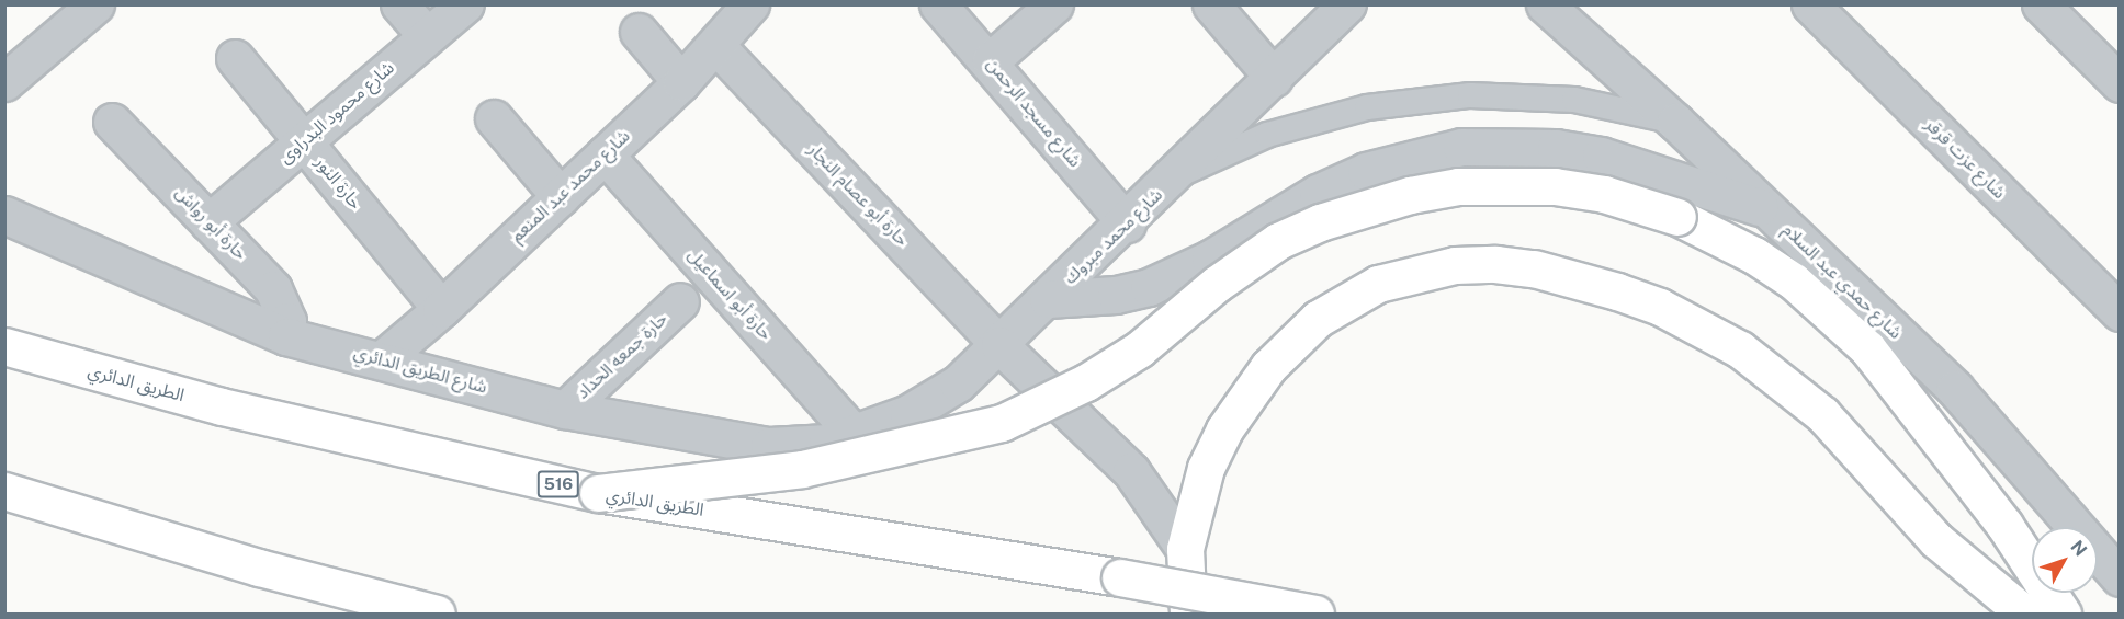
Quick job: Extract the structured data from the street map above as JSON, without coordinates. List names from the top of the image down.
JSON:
{
  "streets": {
    "highway": ["الطريق الدائري", "516"],
    "street": [
      "شارع محمود البدراوى",
      "شارع مسجد الرحمن",
      "شارع عزت قرقر",
      "حارة النور",
      "شارع محمد عبد المنعم",
      "حارة أبو عصام النجار",
      "حارة أبو رواش",
      "شارع محمد مبروك",
      "شارع حمدي عبد السلام",
      "حارة أبو اسماعيل",
      "حارة جمعه الحداد",
      "شارع الطريق الدائري"
    ]
  },
  "crossings": [
    ["شارع محمود البدراوى", "حارة النور"],
    ["شارع محمود البدراوى", "حارة أبو رواش"],
    ["شارع مسجد الرحمن", "شارع محمد مبروك"],
    ["حارة النور", "شارع محمد عبد المنعم"],
    ["شارع محمد عبد المنعم", "حارة أبو عصام النجار"],
    ["شارع محمد عبد المنعم", "حارة أبو اسماعيل"],
    ["شارع محمد عبد المنعم", "شارع الطريق الدائري"],
    ["حارة أبو عصام النجار", "شارع محمد مبروك"],
    ["حارة أبو رواش", "شارع الطريق الدائري"],
    ["شارع محمد مبروك", "حارة أبو اسماعيل"],
    ["شارع محمد مبروك", "شارع الطريق الدائري"],
    ["حارة أبو اسماعيل", "شارع الطريق الدائري"],
    ["حارة جمعه الحداد", "شارع الطريق الدائري"]
  ],
  "north": "top right"
}
